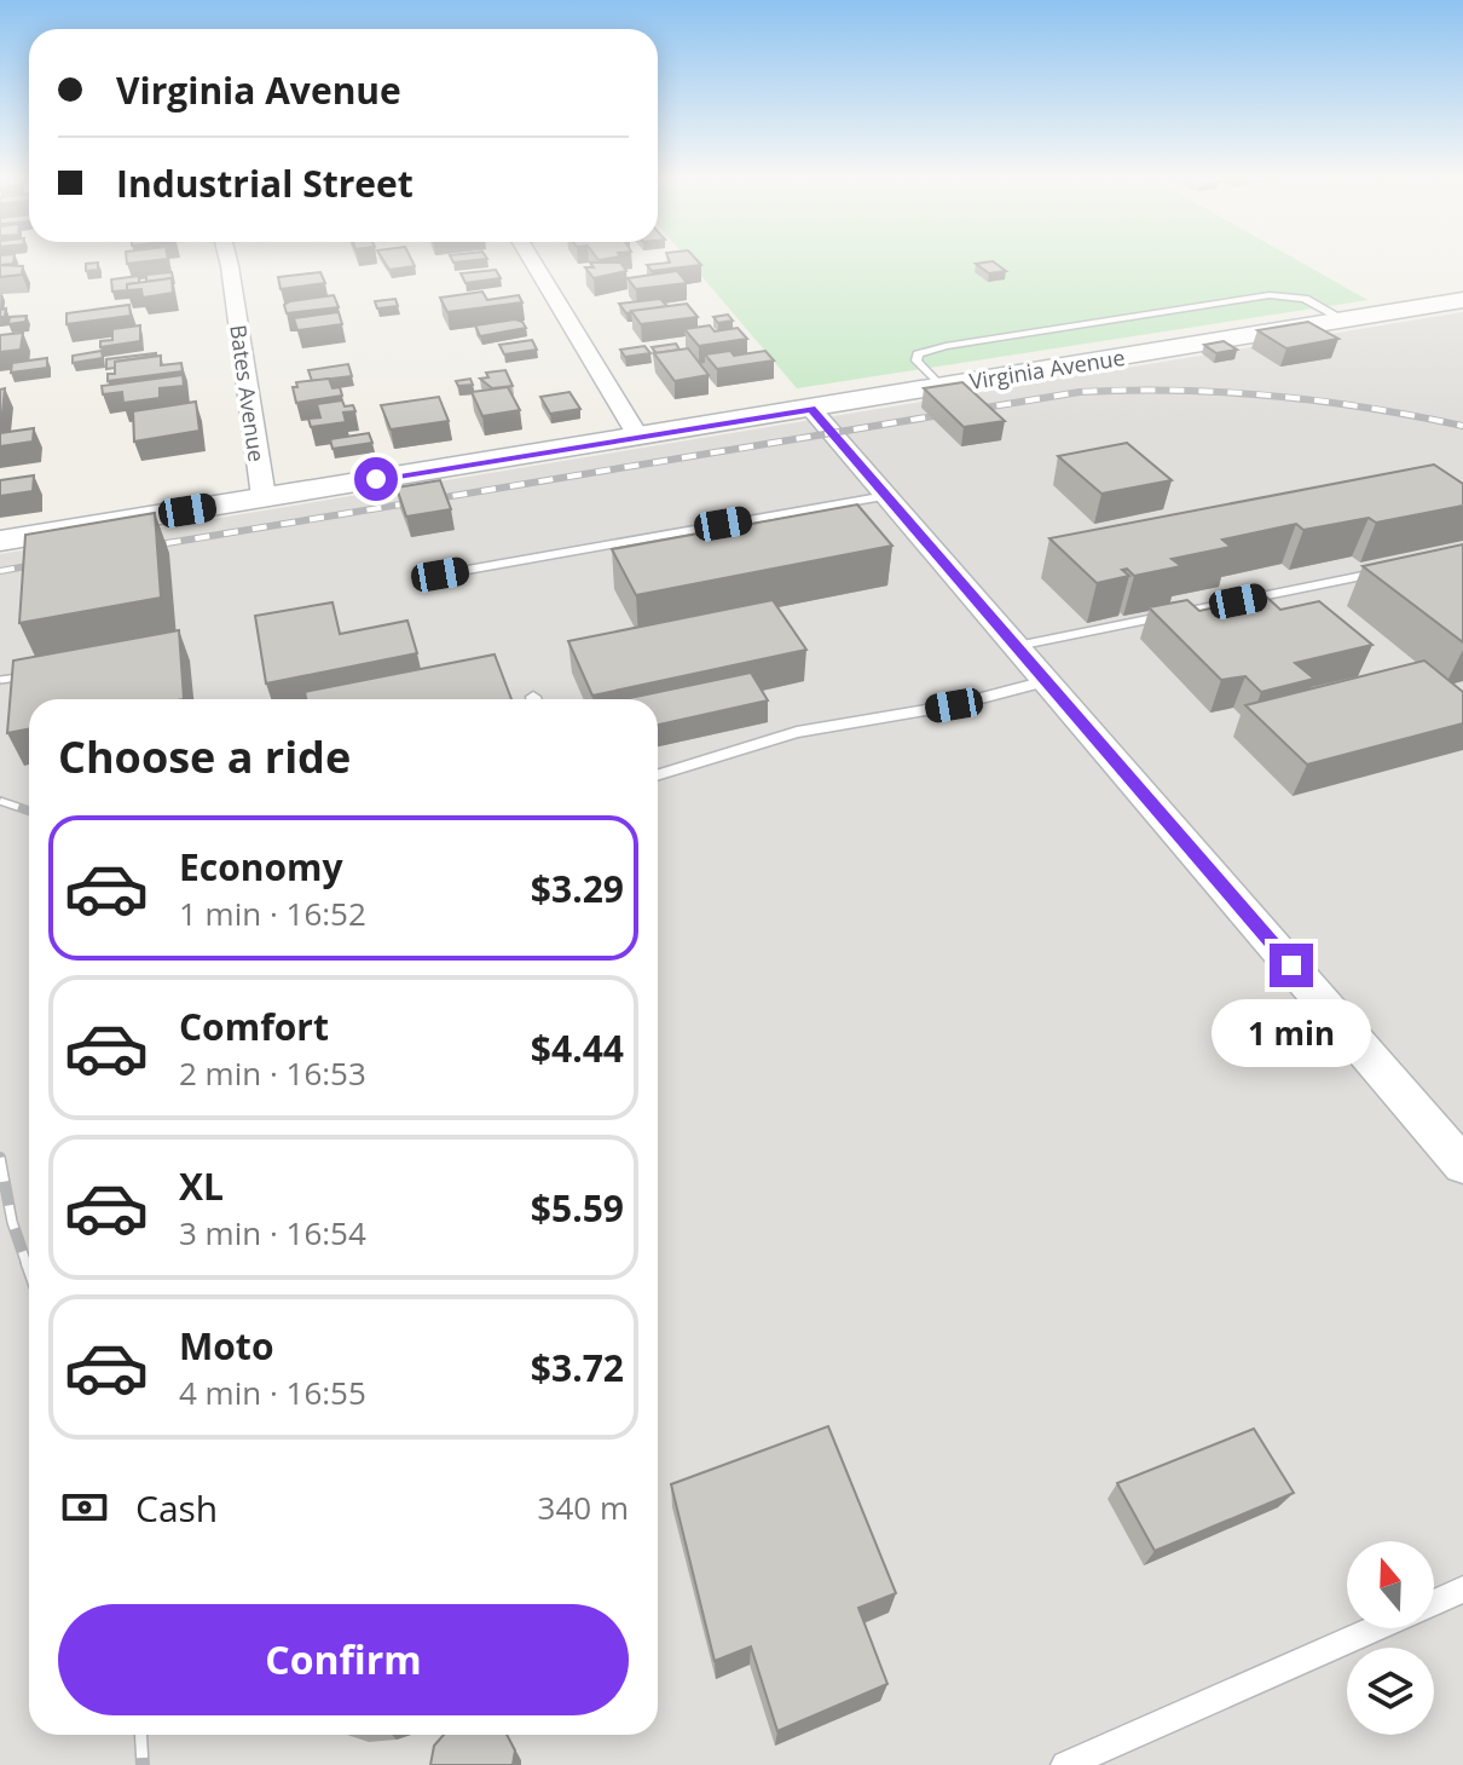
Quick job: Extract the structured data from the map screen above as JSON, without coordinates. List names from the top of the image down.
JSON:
{
  "streets": {
    "street": ["Virginia Avenue", "Bates Avenue"]
  },
  "crossings": [
    ["Virginia Avenue", "Bates Avenue"]
  ],
  "north": "top",
  "page": {
    "banner": ["Virginia Avenue", "Industrial Street"],
    "heading": "Choose a ride",
    "list": [
      {
        "name": "Economy",
        "note": "1 min · 16:52",
        "value": "$3.29"
      },
      {
        "name": "Comfort",
        "note": "2 min · 16:53",
        "value": "$4.44"
      },
      {
        "name": "XL",
        "note": "3 min · 16:54",
        "value": "$5.59"
      },
      {
        "name": "Moto",
        "note": "4 min · 16:55",
        "value": "$3.72"
      }
    ],
    "bubble": "1 min",
    "pay": ["Cash", "340 m"],
    "buttons": "Confirm"
  }
}
